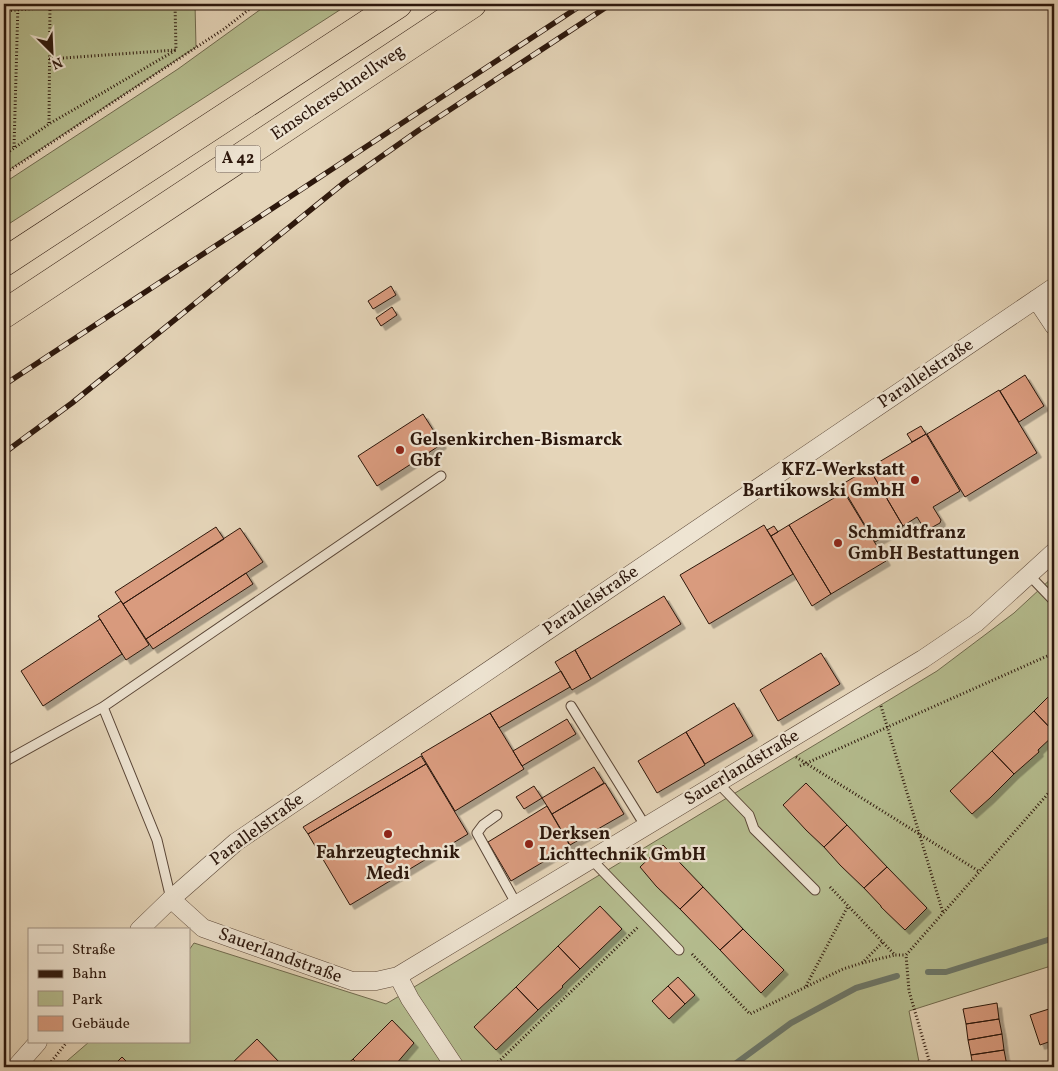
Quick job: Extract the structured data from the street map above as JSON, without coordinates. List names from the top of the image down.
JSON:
{
  "streets": {
    "highway": ["Emscherschnellweg", "A 42"],
    "street": ["Parallelstraße", "Sauerlandstraße"]
  },
  "crossings": [
    ["Parallelstraße", "Sauerlandstraße"]
  ],
  "places": [
    "Gelsenkirchen-Bismarck Gbf",
    "KFZ-Werkstatt Bartikowski GmbH",
    "Schmidtfranz GmbH Bestattungen",
    "Fahrzeugtechnik Medi",
    "Derksen Lichttechnik GmbH"
  ],
  "legend": [
    "Straße",
    "Bahn",
    "Park",
    "Gebäude"
  ],
  "north": "bottom right"
}
